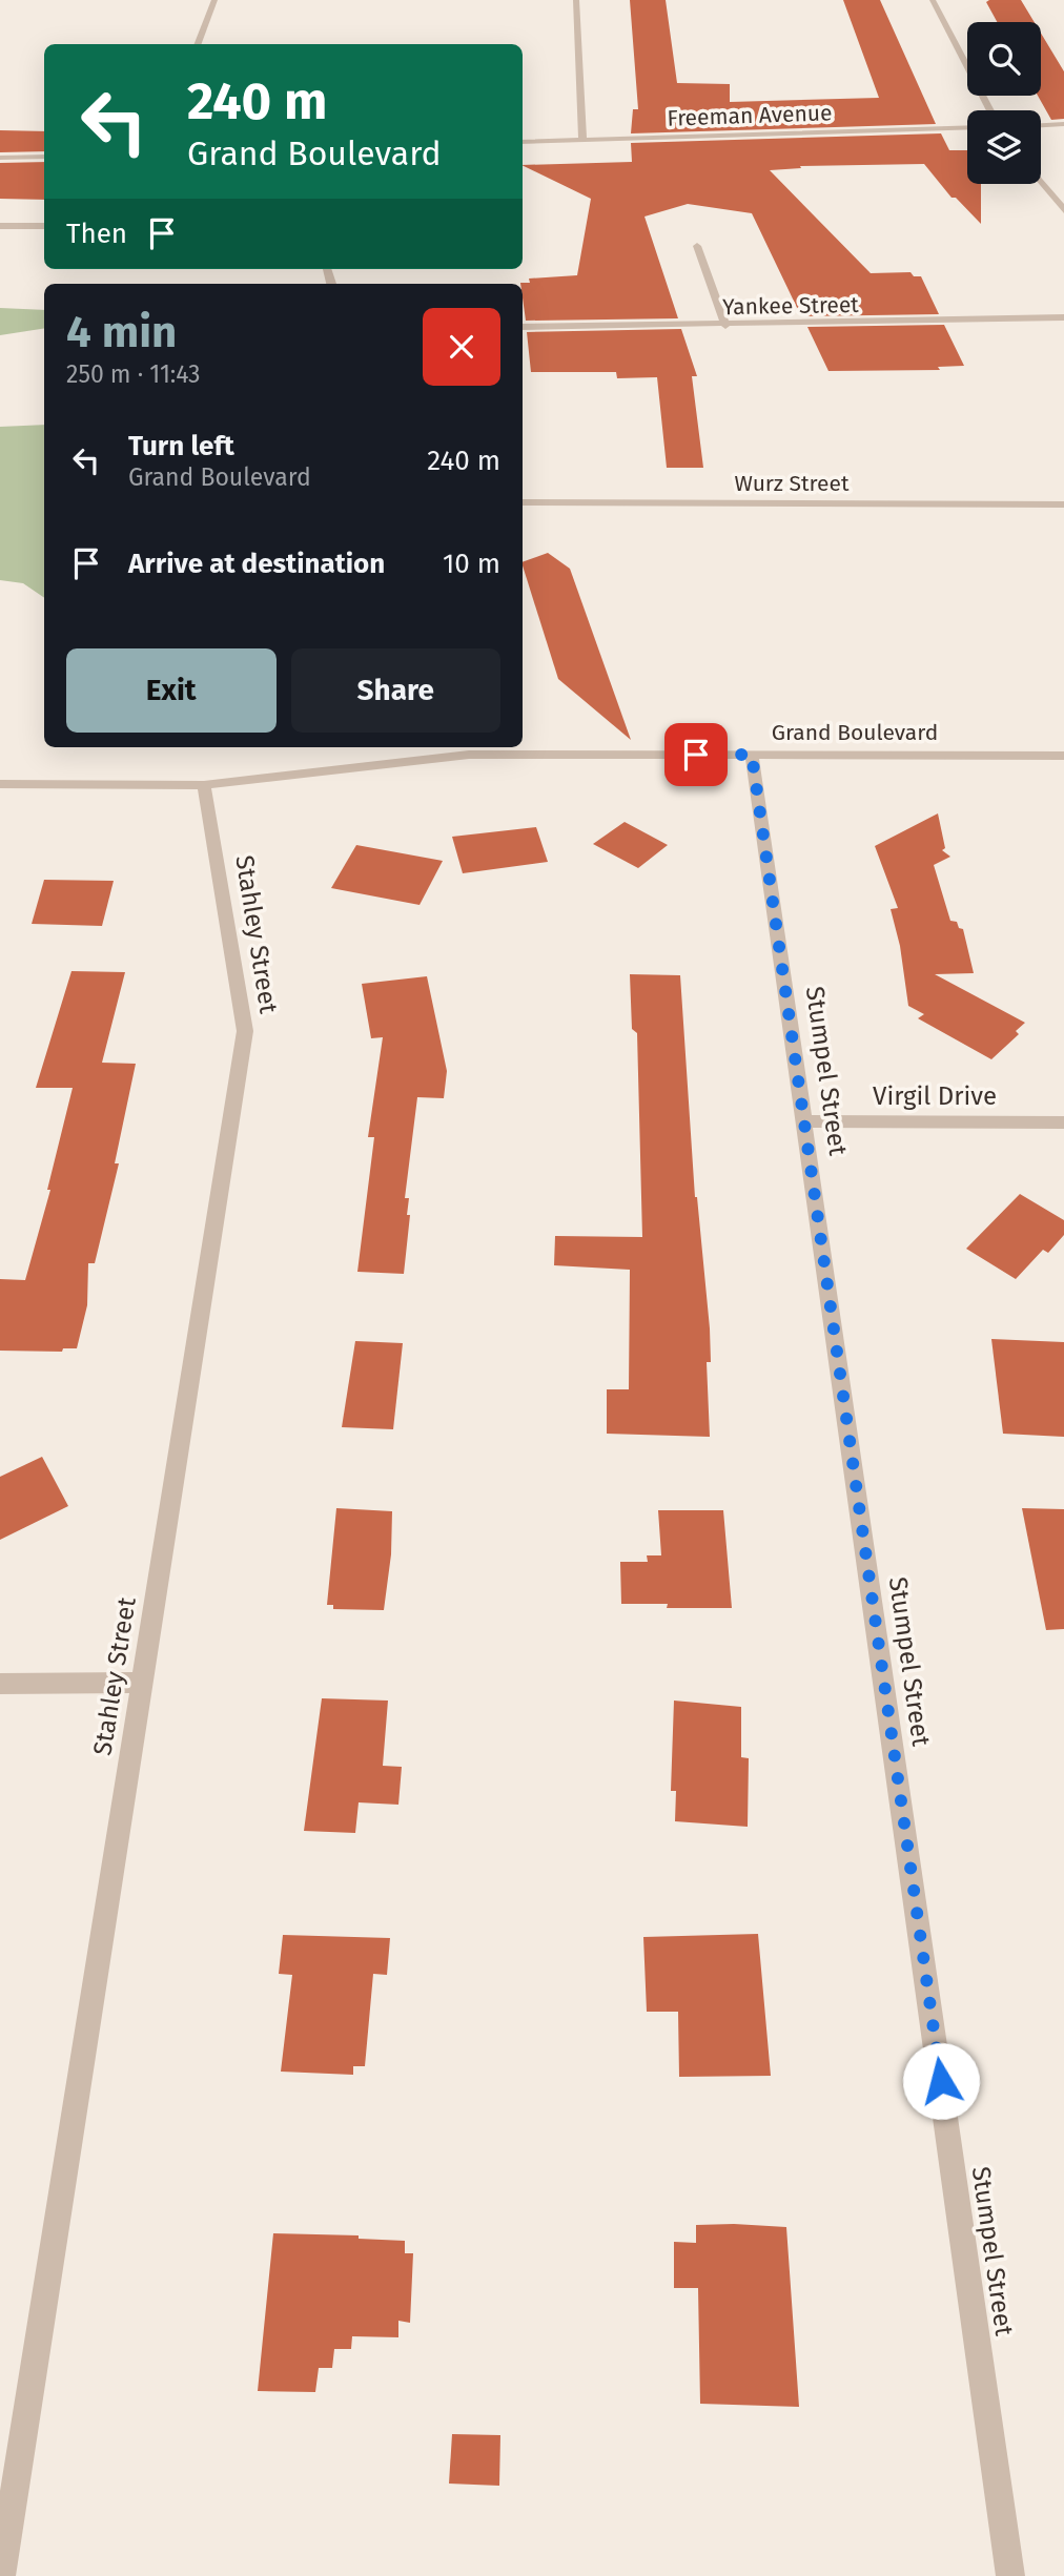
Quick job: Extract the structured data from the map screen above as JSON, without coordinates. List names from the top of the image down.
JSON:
{
  "streets": {
    "street": [
      "Freeman Avenue",
      "Yankee Street",
      "Wurz Street",
      "Grand Boulevard",
      "Stahley Street",
      "Stumpel Street",
      "Virgil Drive"
    ]
  },
  "crossings": [
    ["Grand Boulevard", "Stahley Street"],
    ["Grand Boulevard", "Stumpel Street"],
    ["Stumpel Street", "Virgil Drive"]
  ],
  "page": {
    "turn": ["240 m", "Grand Boulevard"],
    "then": "Then",
    "heading": ["4 min", "250 m · 11:43"],
    "list": [
      {
        "name": "Turn left",
        "note": "Grand Boulevard",
        "value": "240 m"
      },
      {
        "name": "Arrive at destination",
        "value": "10 m"
      }
    ],
    "buttons": ["Exit", "Share"]
  }
}
